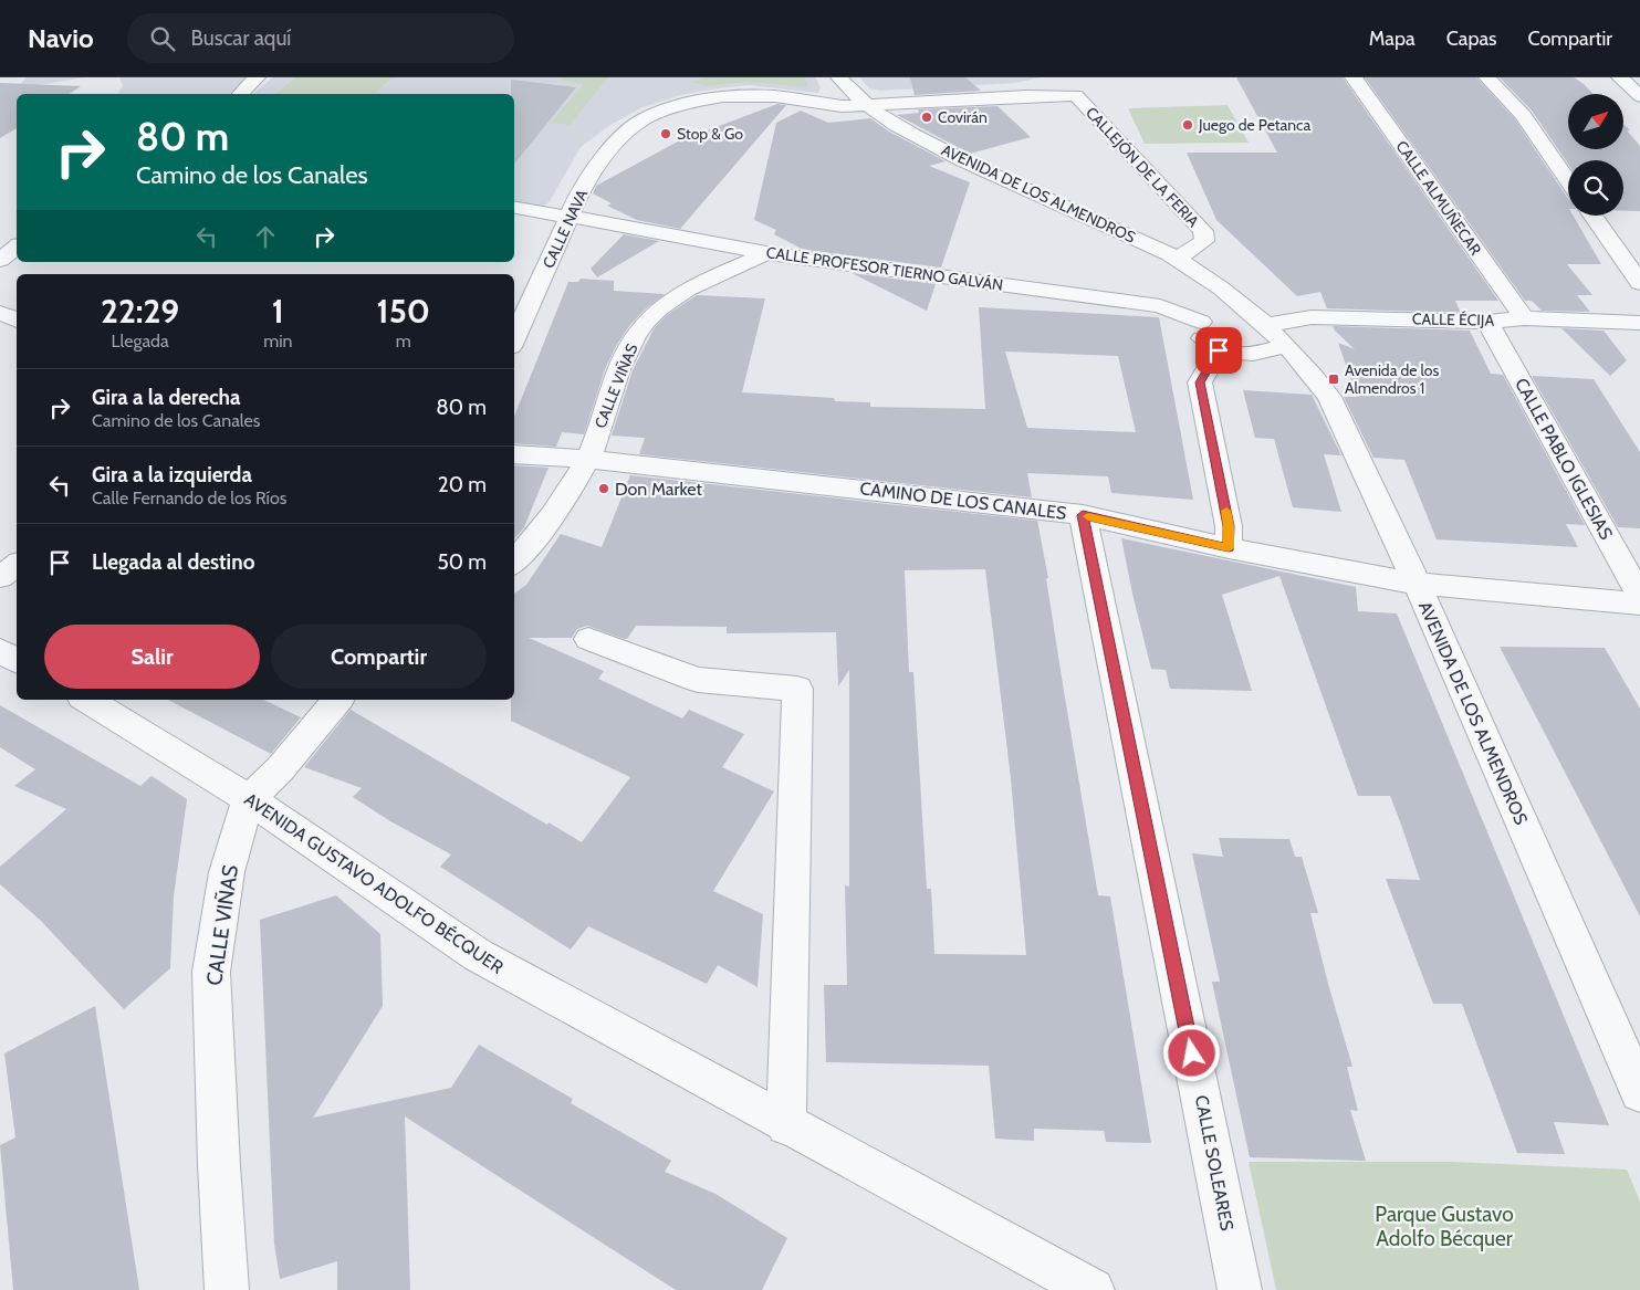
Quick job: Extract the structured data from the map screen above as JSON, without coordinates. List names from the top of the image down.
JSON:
{
  "streets": {
    "street": [
      "CALLEJÓN DE LA FERIA",
      "AVENIDA DE LOS ALMENDROS",
      "CALLE ALMUÑECAR",
      "CALLE NAVA",
      "CALLE PROFESOR TIERNO GALVÁN",
      "CALLE ÉCIJA",
      "CALLE VIÑAS",
      "CALLE PABLO IGLESIAS",
      "CAMINO DE LOS CANALES",
      "AVENIDA GUSTAVO ADOLFO BÉCQUER",
      "CALLE SOLEARES"
    ]
  },
  "crossings": [
    ["CALLEJÓN DE LA FERIA", "AVENIDA DE LOS ALMENDROS"],
    ["CALLEJÓN DE LA FERIA", "CALLE NAVA"],
    ["AVENIDA DE LOS ALMENDROS", "CALLE NAVA"],
    ["AVENIDA DE LOS ALMENDROS", "CALLE ÉCIJA"],
    ["AVENIDA DE LOS ALMENDROS", "CAMINO DE LOS CANALES"],
    ["CALLE ALMUÑECAR", "CALLE ÉCIJA"],
    ["CALLE NAVA", "CALLE PROFESOR TIERNO GALVÁN"],
    ["CALLE PROFESOR TIERNO GALVÁN", "CALLE VIÑAS"],
    ["CALLE ÉCIJA", "CALLE PABLO IGLESIAS"],
    ["CALLE VIÑAS", "CAMINO DE LOS CANALES"],
    ["CALLE VIÑAS", "AVENIDA GUSTAVO ADOLFO BÉCQUER"],
    ["CAMINO DE LOS CANALES", "CALLE SOLEARES"]
  ],
  "parks": ["Parque Gustavo Adolfo Bécquer"],
  "places": {
    "other": [
      "Covirán",
      "Juego de Petanca",
      "Stop & Go",
      "Don Market"
    ],
    "transit": ["Avenida de los Almendros 1"]
  },
  "north": "top right",
  "page": {
    "header": "Navio",
    "search": "Buscar aquí",
    "nav": ["Mapa", "Capas", "Compartir"],
    "turn": ["80 m", "Camino de los Canales"],
    "eta": [
      "22:29",
      "Llegada",
      "1",
      "min",
      "150",
      "m"
    ],
    "list": [
      {
        "name": "Gira a la derecha",
        "note": "Camino de los Canales",
        "value": "80 m"
      },
      {
        "name": "Gira a la izquierda",
        "note": "Calle Fernando de los Ríos",
        "value": "20 m"
      },
      {
        "name": "Llegada al destino",
        "value": "50 m"
      }
    ],
    "buttons": ["Salir", "Compartir"]
  }
}
